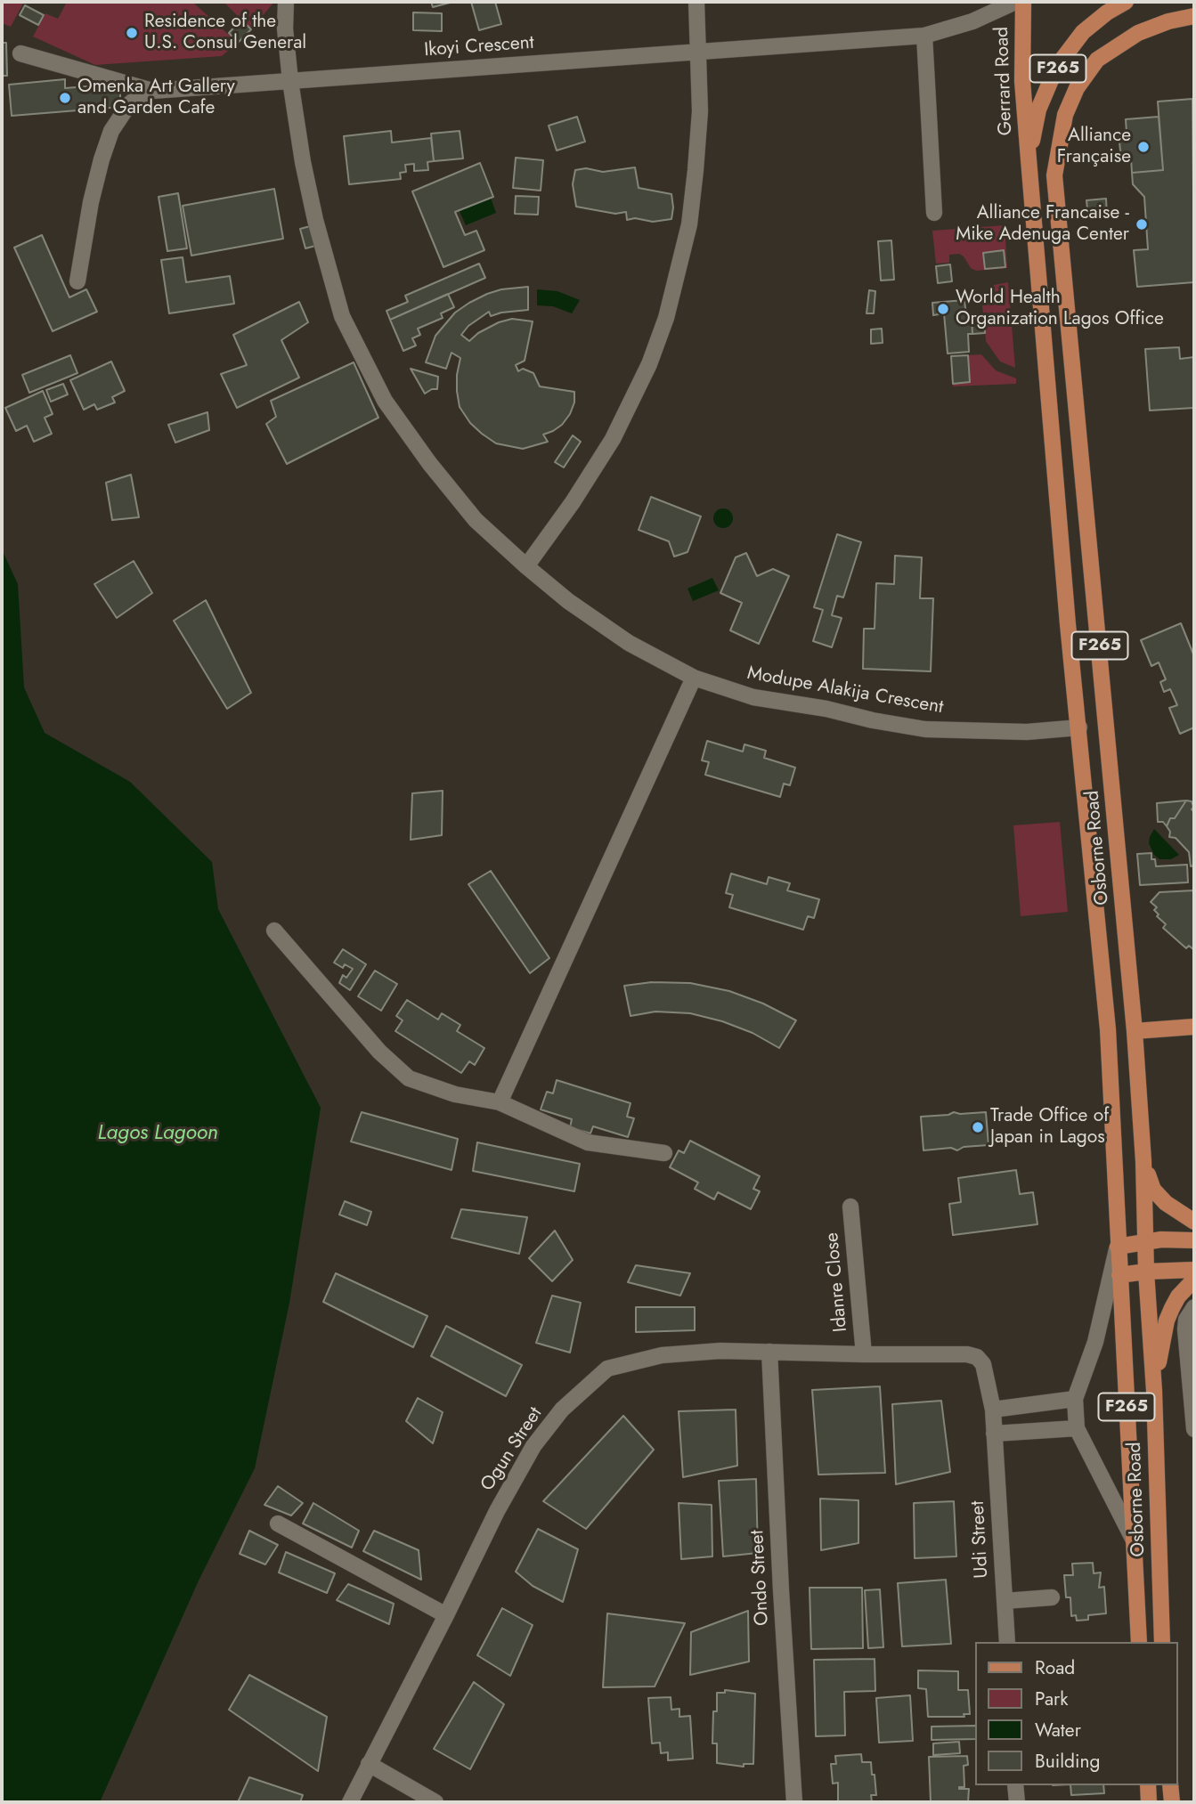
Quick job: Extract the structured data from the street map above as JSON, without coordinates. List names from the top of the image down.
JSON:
{
  "streets": {
    "main road": ["F265", "Gerrard Road", "Osborne Road"],
    "street": [
      "Ikoyi Crescent",
      "Modupe Alakija Crescent",
      "Idanre Close",
      "Ogun Street",
      "Udi Street",
      "Ondo Street"
    ]
  },
  "crossings": [
    ["Ikoyi Crescent", "Modupe Alakija Crescent"],
    ["F265", "Gerrard Road"],
    ["F265", "Osborne Road"],
    ["Gerrard Road", "Osborne Road"],
    ["Modupe Alakija Crescent", "Osborne Road"],
    ["Idanre Close", "Ogun Street"],
    ["Ogun Street", "Udi Street"],
    ["Ogun Street", "Ondo Street"]
  ],
  "water": ["Lagos Lagoon"],
  "places": [
    "Residence of the U.S. Consul General",
    "Omenka Art Gallery and Garden Cafe",
    "Alliance Française",
    "Alliance Francaise - Mike Adenuga Center",
    "World Health Organization Lagos Office",
    "Trade Office of Japan in Lagos"
  ],
  "legend": [
    "Road",
    "Park",
    "Water",
    "Building"
  ]
}
